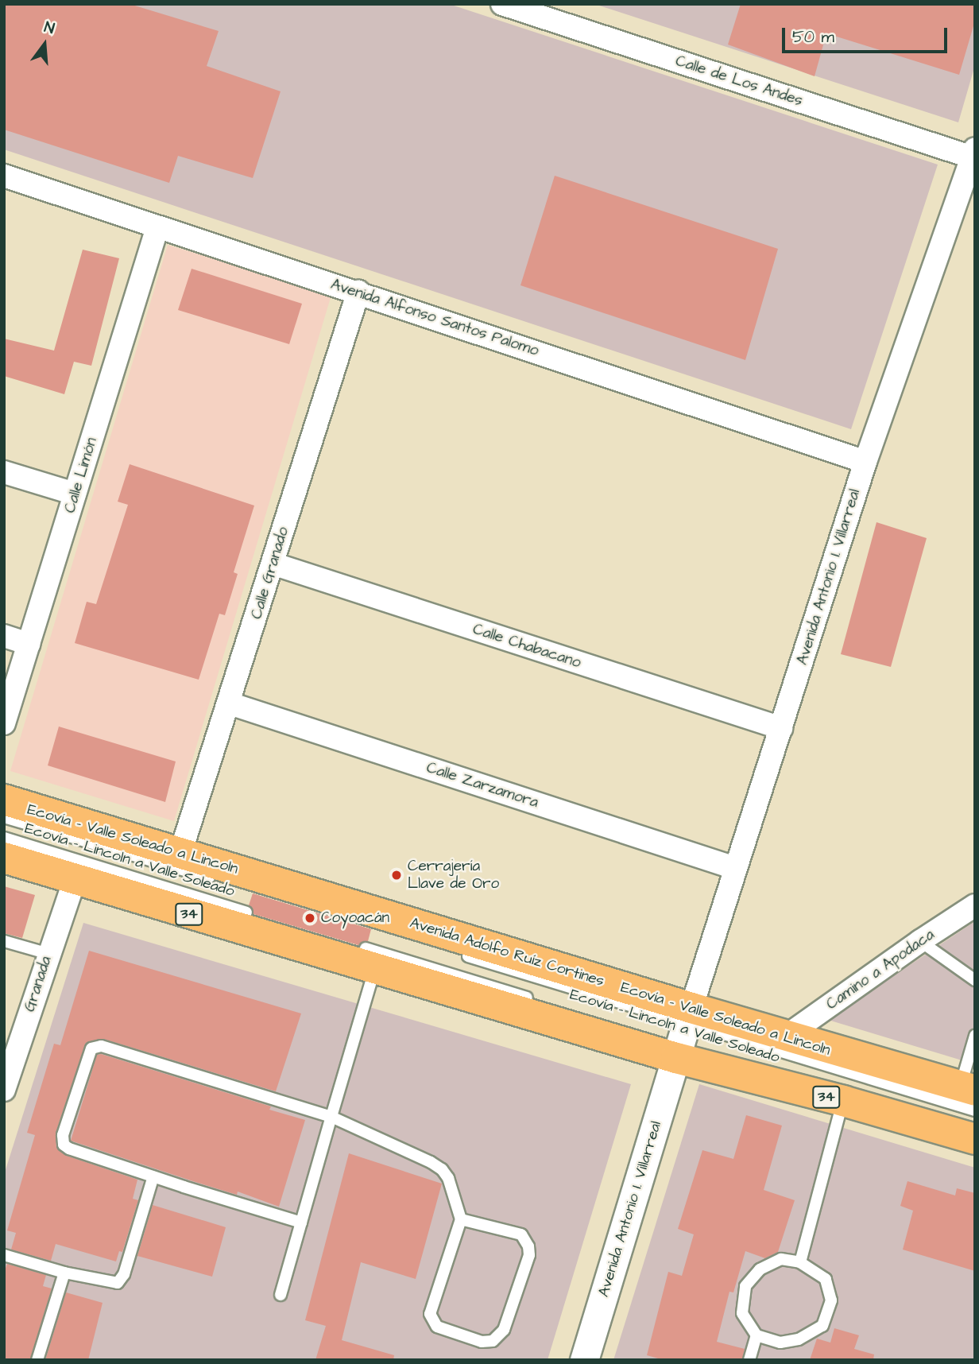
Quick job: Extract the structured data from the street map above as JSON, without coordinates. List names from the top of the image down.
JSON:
{
  "streets": {
    "main road": ["34", "Avenida Adolfo Ruíz Cortines"],
    "street": [
      "Calle de Los Andes",
      "Avenida Alfonso Santos Palomo",
      "Calle Limón",
      "Calle Granado",
      "Avenida Antonio I. Villarreal",
      "Calle Chabacano",
      "Calle Zarzamora",
      "Camino a Apodaca",
      "Granada"
    ],
    "lane": ["Ecovía - Valle Soleado a Lincoln", "Ecovía - Lincoln a Valle Soleado"]
  },
  "crossings": [
    ["Calle de Los Andes", "Avenida Antonio I. Villarreal"],
    ["Avenida Alfonso Santos Palomo", "Calle Limón"],
    ["Avenida Alfonso Santos Palomo", "Calle Granado"],
    ["Avenida Alfonso Santos Palomo", "Avenida Antonio I. Villarreal"],
    ["Calle Granado", "Calle Chabacano"],
    ["Calle Granado", "Calle Zarzamora"],
    ["Calle Granado", "Avenida Adolfo Ruíz Cortines"],
    ["Avenida Antonio I. Villarreal", "Calle Chabacano"],
    ["Avenida Antonio I. Villarreal", "Calle Zarzamora"],
    ["Avenida Antonio I. Villarreal", "Ecovía - Valle Soleado a Lincoln"],
    ["Avenida Antonio I. Villarreal", "34"],
    ["Avenida Antonio I. Villarreal", "Avenida Adolfo Ruíz Cortines"],
    ["Ecovía - Valle Soleado a Lincoln", "34"],
    ["Ecovía - Valle Soleado a Lincoln", "Avenida Adolfo Ruíz Cortines"],
    ["34", "Avenida Adolfo Ruíz Cortines"],
    ["34", "Camino a Apodaca"],
    ["Avenida Adolfo Ruíz Cortines", "Camino a Apodaca"],
    ["Avenida Adolfo Ruíz Cortines", "Granada"]
  ],
  "places": ["Cerrajería Llave de Oro", "Coyoacán"],
  "scale_bar": "50 m",
  "north": "top"
}
